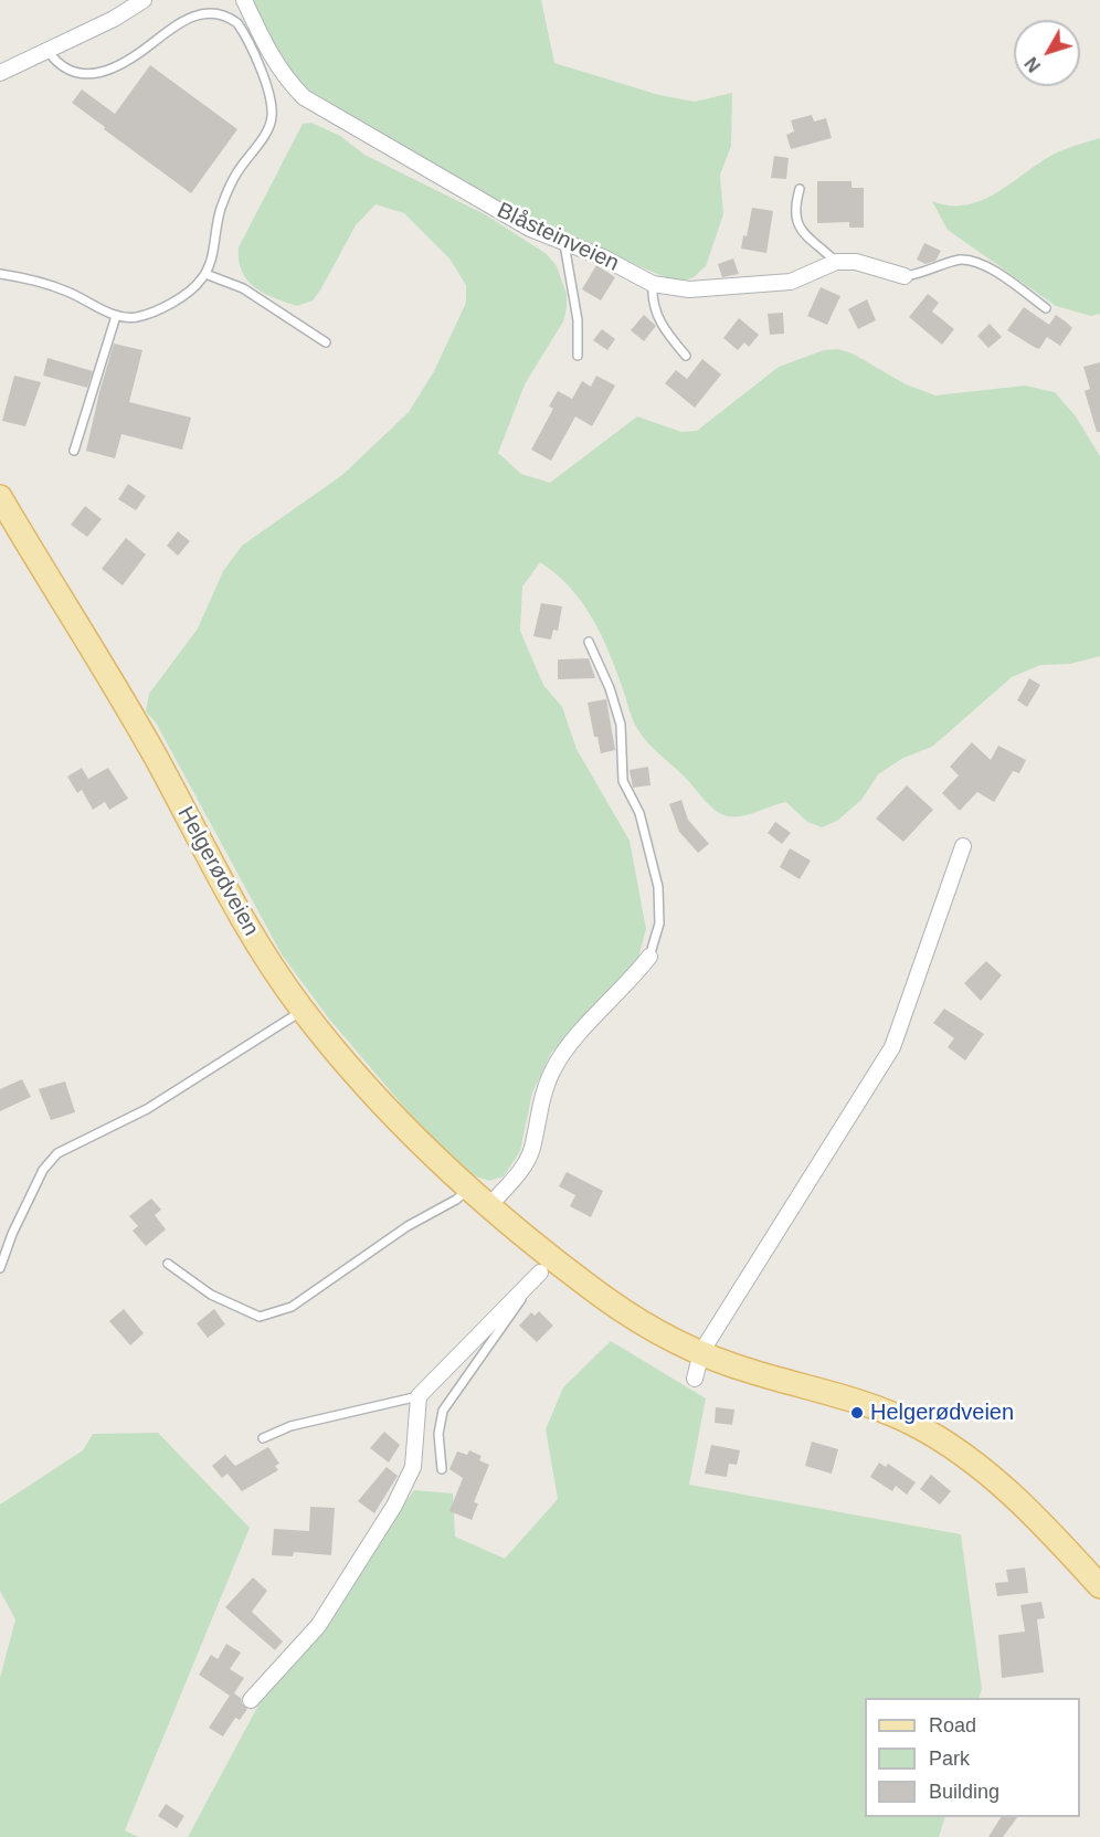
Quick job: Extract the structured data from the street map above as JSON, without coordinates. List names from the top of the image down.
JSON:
{
  "streets": {
    "main road": ["Helgerødveien"],
    "street": ["Blåsteinveien"]
  },
  "places": ["Helgerødveien"],
  "legend": ["Road", "Park", "Building"],
  "north": "bottom left"
}
